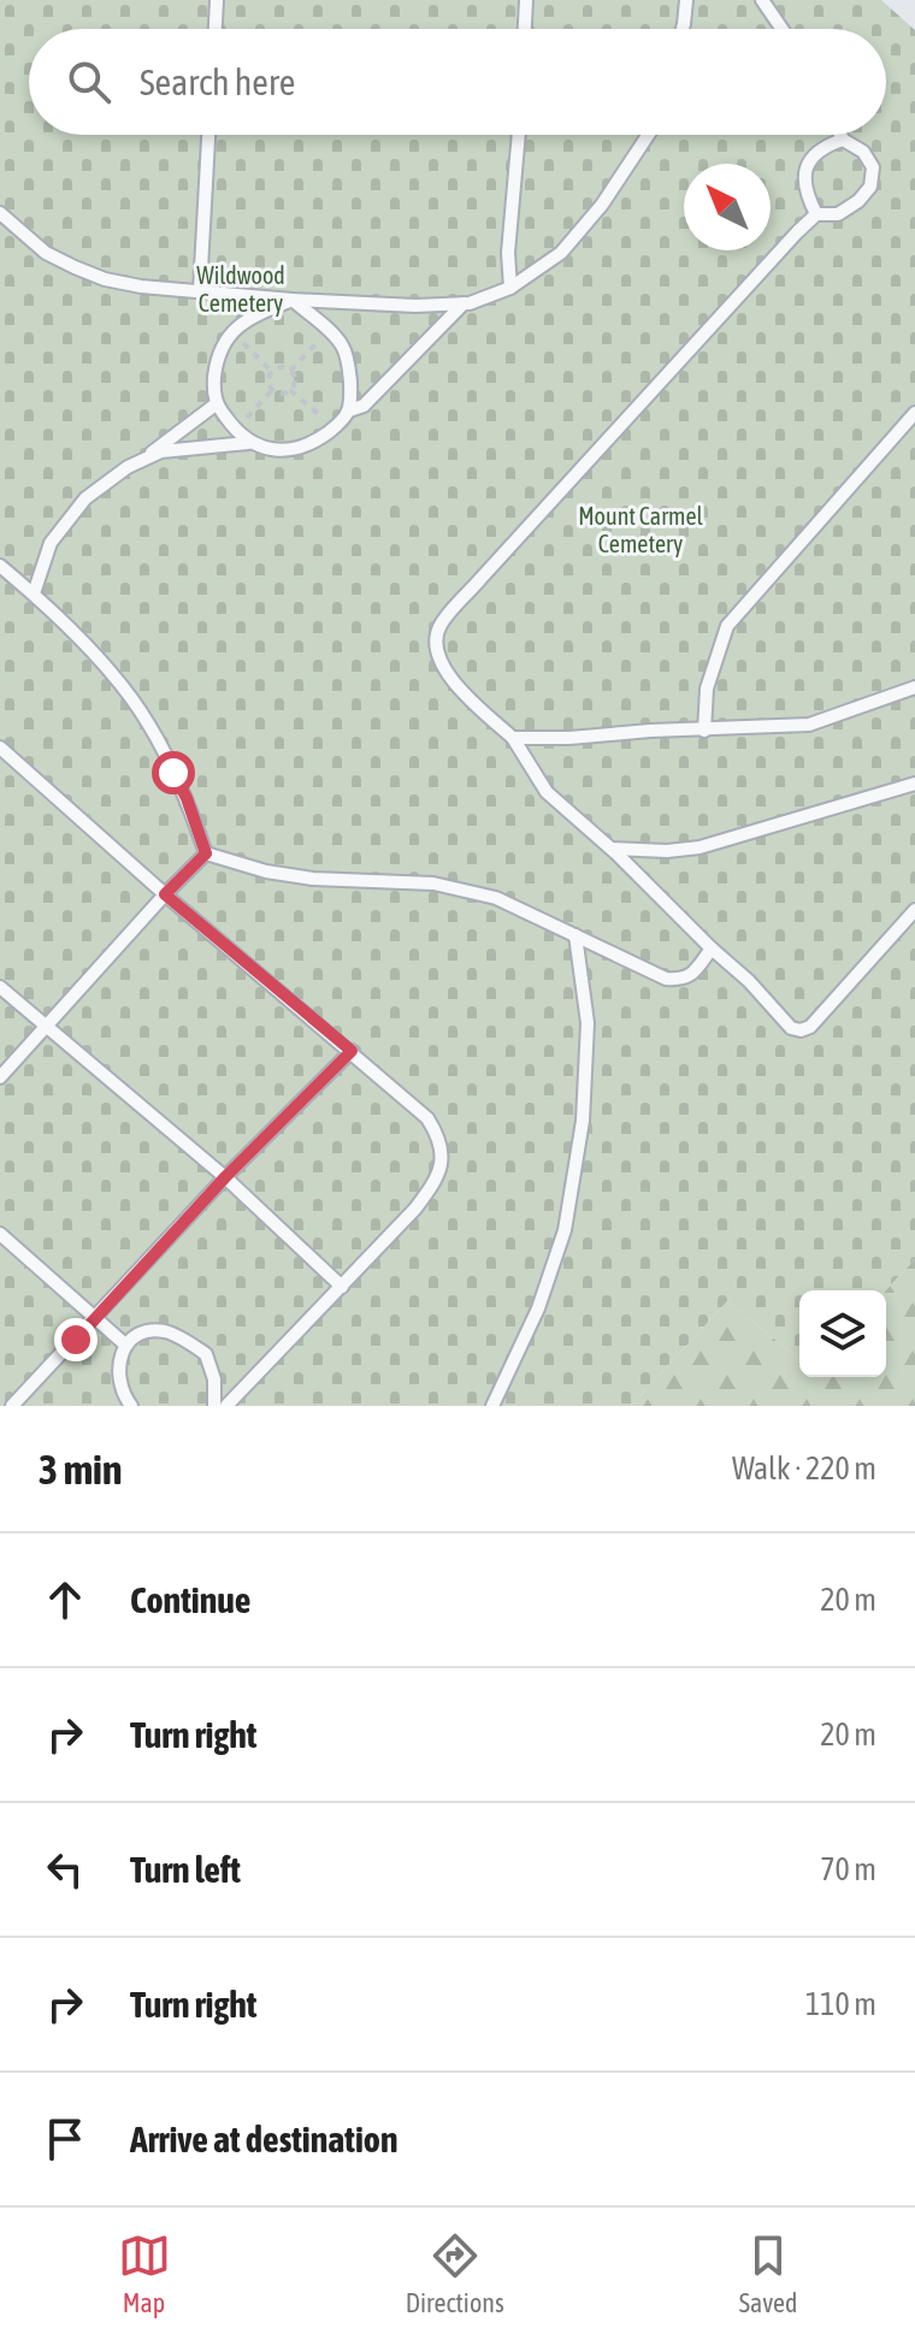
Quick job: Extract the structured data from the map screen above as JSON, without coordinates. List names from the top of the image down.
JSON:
{
  "parks": ["Wildwood Cemetery", "Mount Carmel Cemetery"],
  "north": "top left",
  "page": {
    "search": "Search here",
    "heading": ["3 min", "Walk · 220 m"],
    "list": [
      ["Continue", "20 m"],
      ["Turn right", "20 m"],
      ["Turn left", "70 m"],
      ["Turn right", "110 m"],
      "Arrive at destination"
    ],
    "nav": ["Map", "Directions", "Saved"]
  }
}
